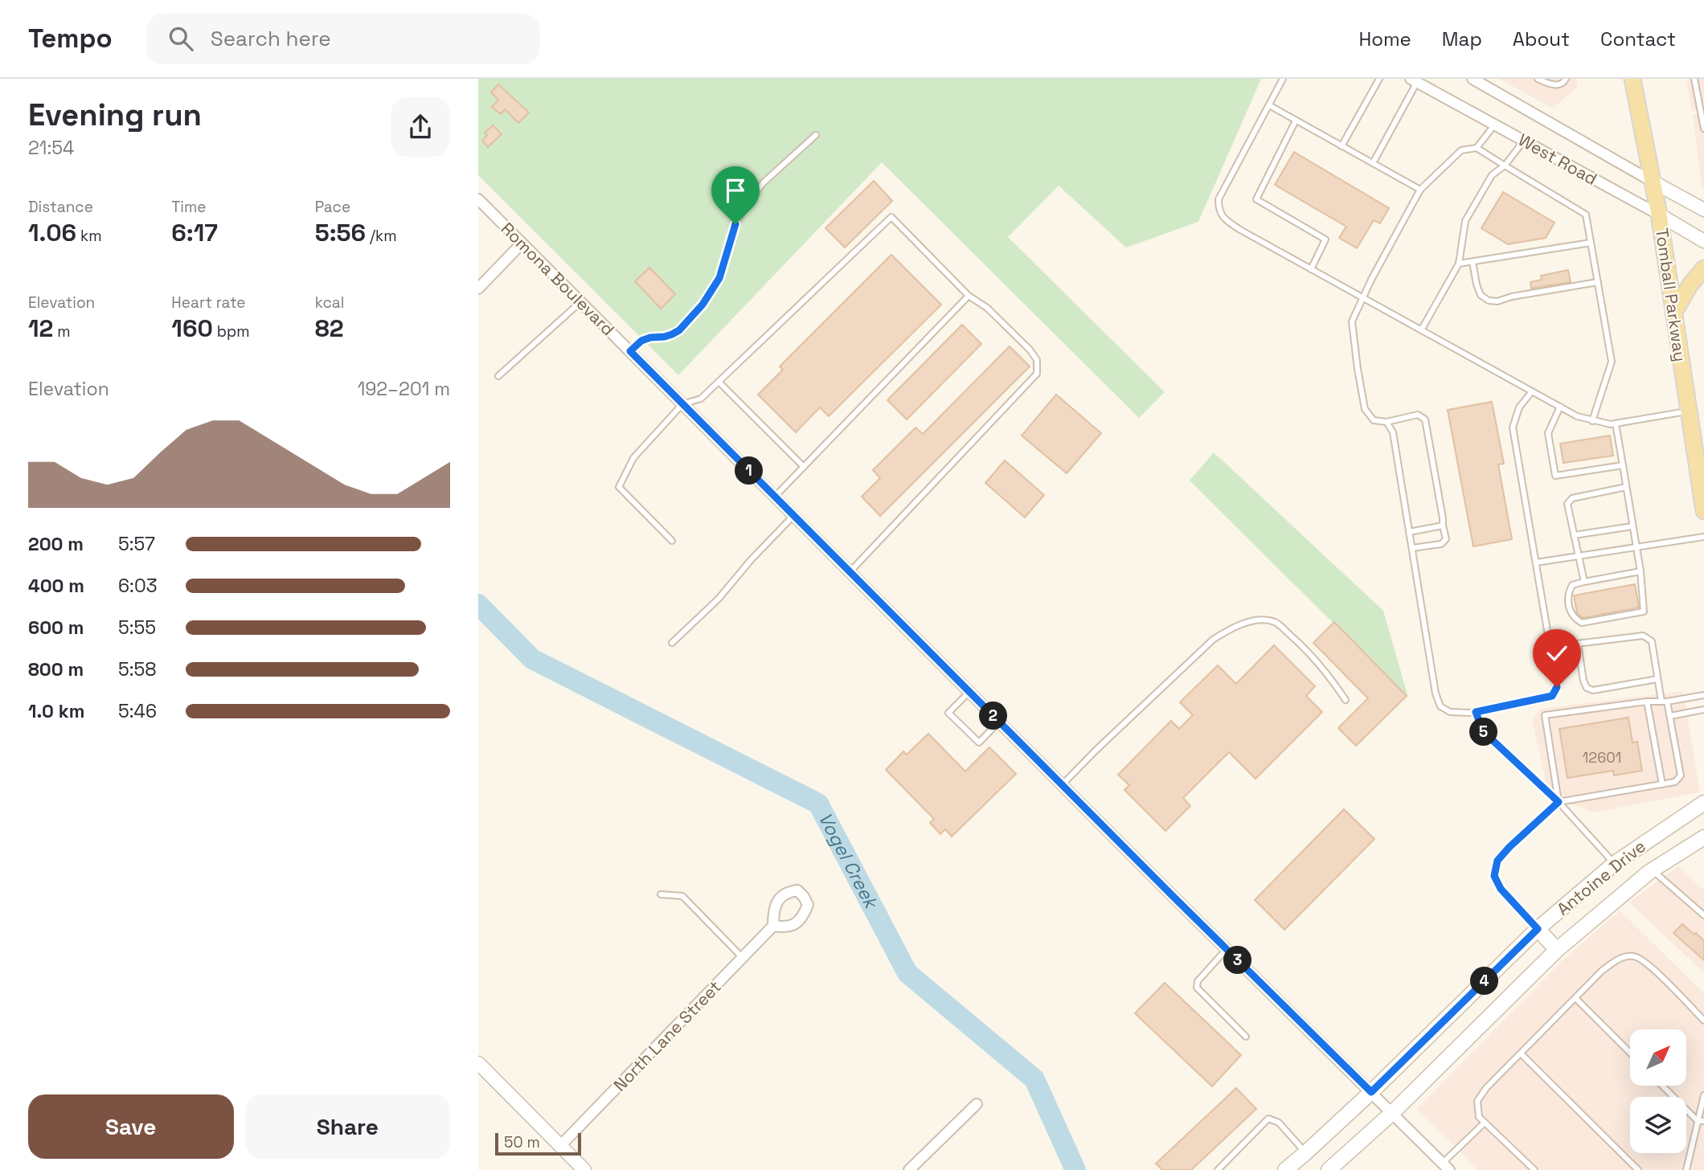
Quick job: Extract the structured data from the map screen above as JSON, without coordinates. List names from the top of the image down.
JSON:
{
  "streets": {
    "main road": ["Tomball Parkway", "Antoine Drive"],
    "street": ["West Road", "Romona Boulevard", "North Lane Street"]
  },
  "crossings": [
    ["West Road", "Tomball Parkway"],
    ["Romona Boulevard", "Antoine Drive"]
  ],
  "water": ["Vogel Creek"],
  "house_numbers": ["12601"],
  "scale_bar": "50 m",
  "north": "top right",
  "page": {
    "header": "Tempo",
    "search": "Search here",
    "nav": [
      "Home",
      "Map",
      "About",
      "Contact"
    ],
    "heading": ["Evening run", "21:54"],
    "stats": [
      ["Distance", "1.06 km"],
      ["Time", "6:17"],
      ["Pace", "5:56 /km"],
      ["Elevation", "12 m"],
      ["Heart rate", "160 bpm"],
      ["kcal", "82"]
    ],
    "chart": ["Elevation", "192–201 m"],
    "pins": [
      "1",
      "2",
      "5",
      "3",
      "4"
    ],
    "list": [
      {
        "name": "200 m",
        "note": "5:57"
      },
      {
        "name": "400 m",
        "note": "6:03"
      },
      {
        "name": "600 m",
        "note": "5:55"
      },
      {
        "name": "800 m",
        "note": "5:58"
      },
      {
        "name": "1.0 km",
        "note": "5:46"
      }
    ],
    "buttons": ["Save", "Share"],
    "scale": "50 m"
  }
}
